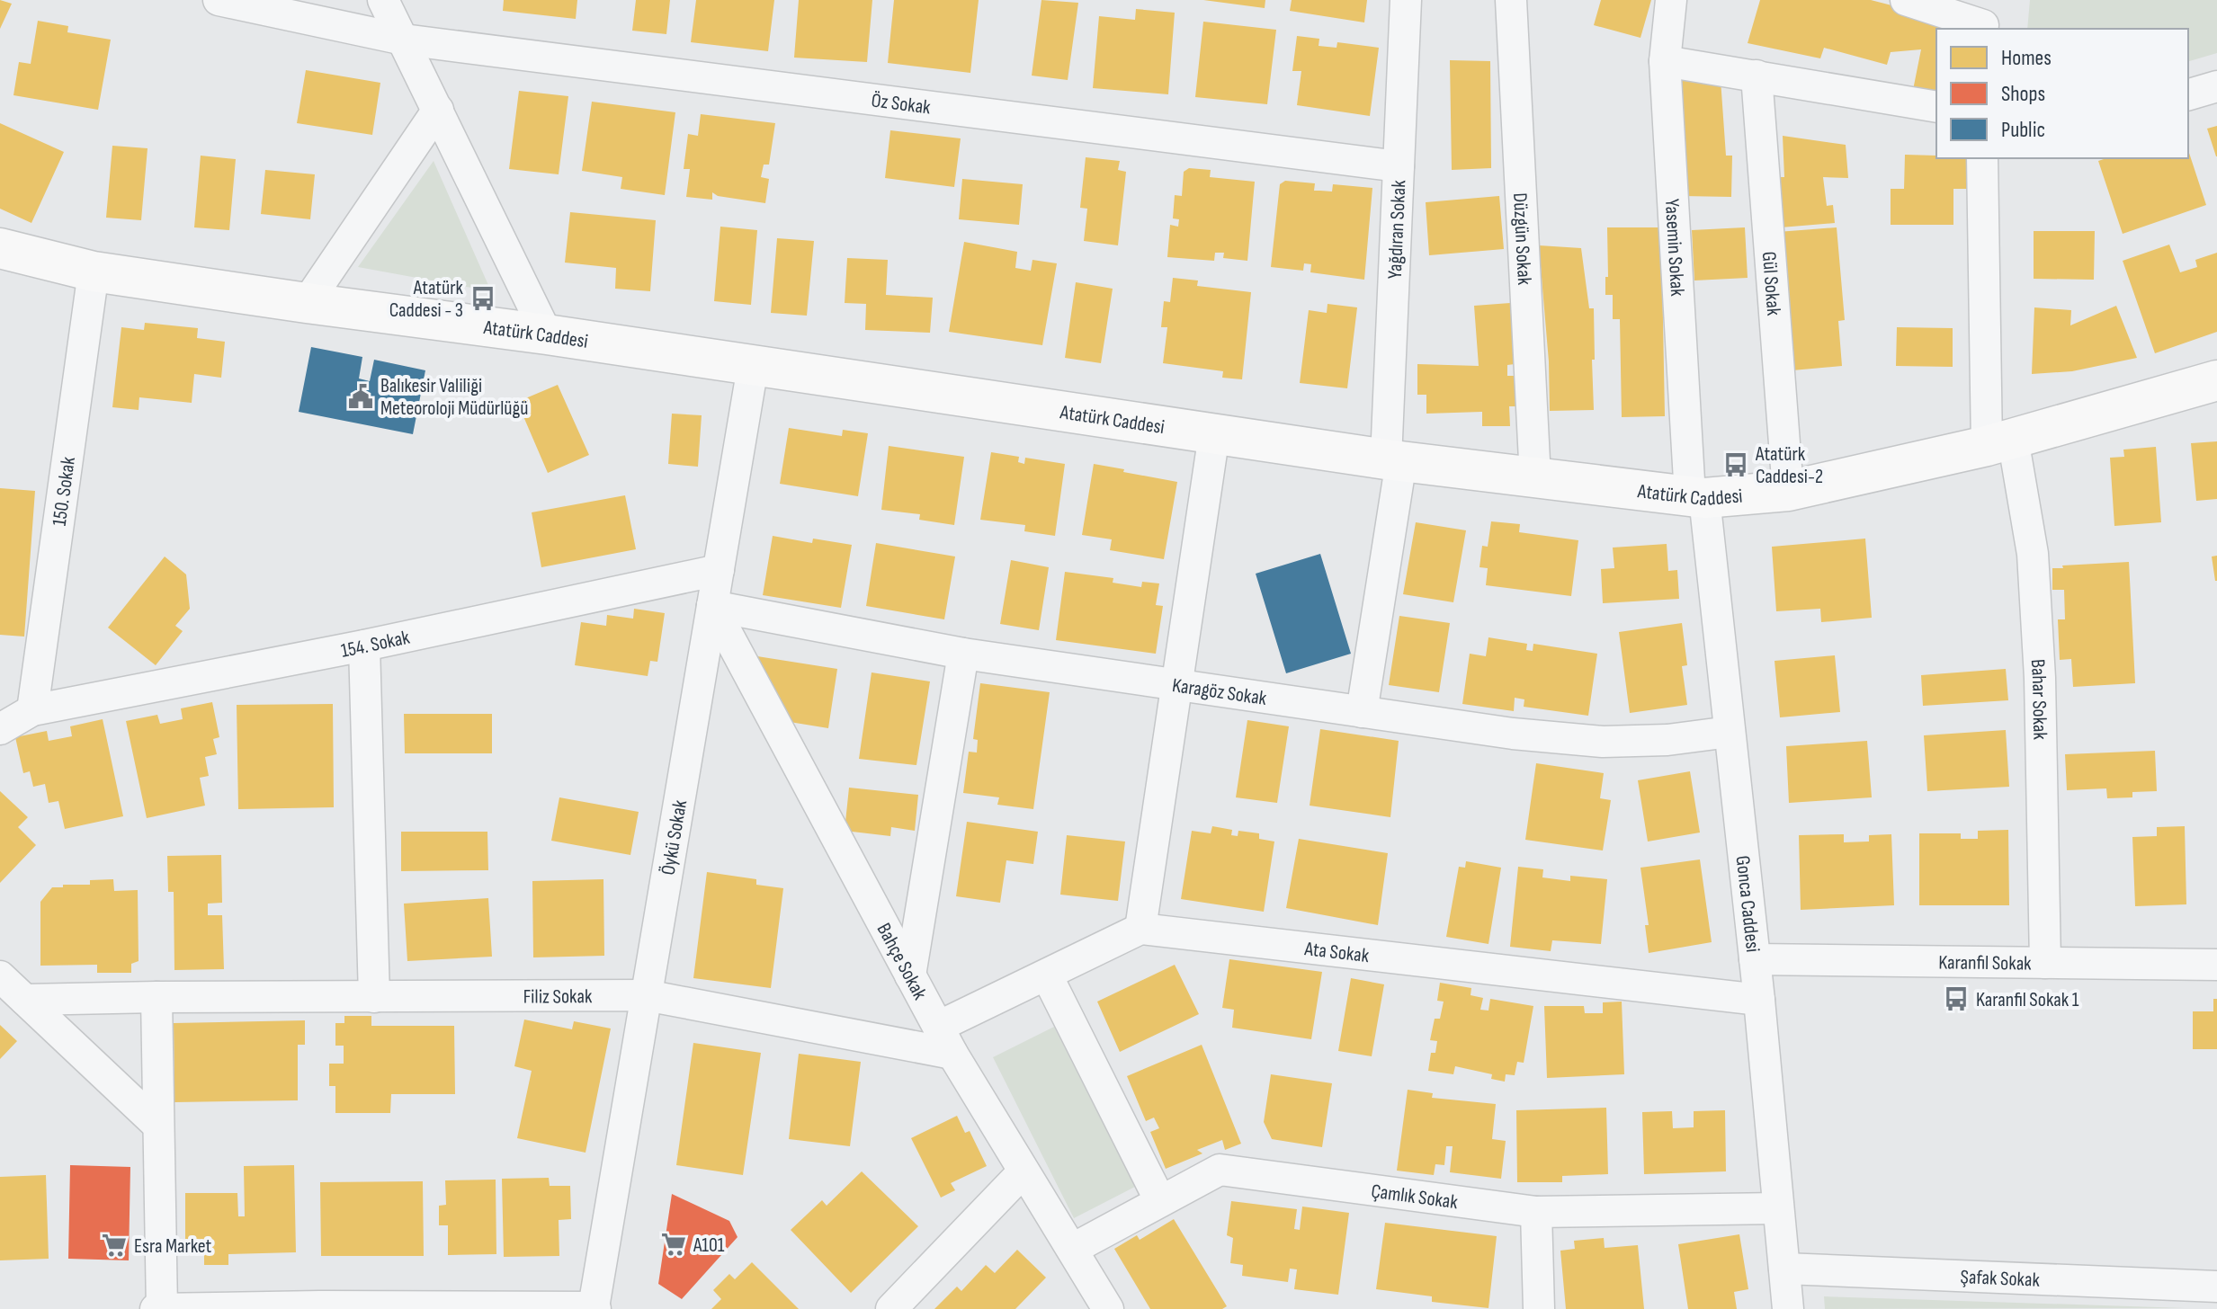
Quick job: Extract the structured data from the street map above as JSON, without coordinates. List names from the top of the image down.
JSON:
{
  "streets": {
    "main road": ["Atatürk Caddesi"],
    "street": [
      "Öz Sokak",
      "Yağdıran Sokak",
      "Düzgün Sokak",
      "Yasemin Sokak",
      "Gül Sokak",
      "150. Sokak",
      "154. Sokak",
      "Karagöz Sokak",
      "Bahar Sokak",
      "Öykü Sokak",
      "Gonca Caddesi",
      "Ata Sokak",
      "Bahçe Sokak",
      "Karanfil Sokak",
      "Filiz Sokak",
      "Çamlık Sokak",
      "Şafak Sokak"
    ]
  },
  "crossings": [
    ["Öz Sokak", "Yağdıran Sokak"],
    ["Yağdıran Sokak", "Atatürk Caddesi"],
    ["Yağdıran Sokak", "Karagöz Sokak"],
    ["Düzgün Sokak", "Atatürk Caddesi"],
    ["Yasemin Sokak", "Atatürk Caddesi"],
    ["Yasemin Sokak", "Gonca Caddesi"],
    ["Gül Sokak", "Atatürk Caddesi"],
    ["Atatürk Caddesi", "150. Sokak"],
    ["Atatürk Caddesi", "Bahar Sokak"],
    ["Atatürk Caddesi", "Öykü Sokak"],
    ["Atatürk Caddesi", "Gonca Caddesi"],
    ["150. Sokak", "154. Sokak"],
    ["154. Sokak", "Öykü Sokak"],
    ["Karagöz Sokak", "Öykü Sokak"],
    ["Karagöz Sokak", "Gonca Caddesi"],
    ["Karagöz Sokak", "Bahçe Sokak"],
    ["Bahar Sokak", "Karanfil Sokak"],
    ["Öykü Sokak", "Bahçe Sokak"],
    ["Öykü Sokak", "Filiz Sokak"],
    ["Gonca Caddesi", "Ata Sokak"],
    ["Gonca Caddesi", "Karanfil Sokak"],
    ["Gonca Caddesi", "Çamlık Sokak"],
    ["Gonca Caddesi", "Şafak Sokak"],
    ["Bahçe Sokak", "Filiz Sokak"],
    ["Bahçe Sokak", "Çamlık Sokak"]
  ],
  "places": {
    "bus stop": ["Atatürk Caddesi - 3", "Atatürk Caddesi-2", "Karanfil Sokak 1"],
    "public building": ["Balıkesir Valiliği Meteoroloji Müdürlüğü"],
    "supermarket": ["A101", "Esra Market"]
  },
  "legend": ["Homes", "Shops", "Public"]
}
